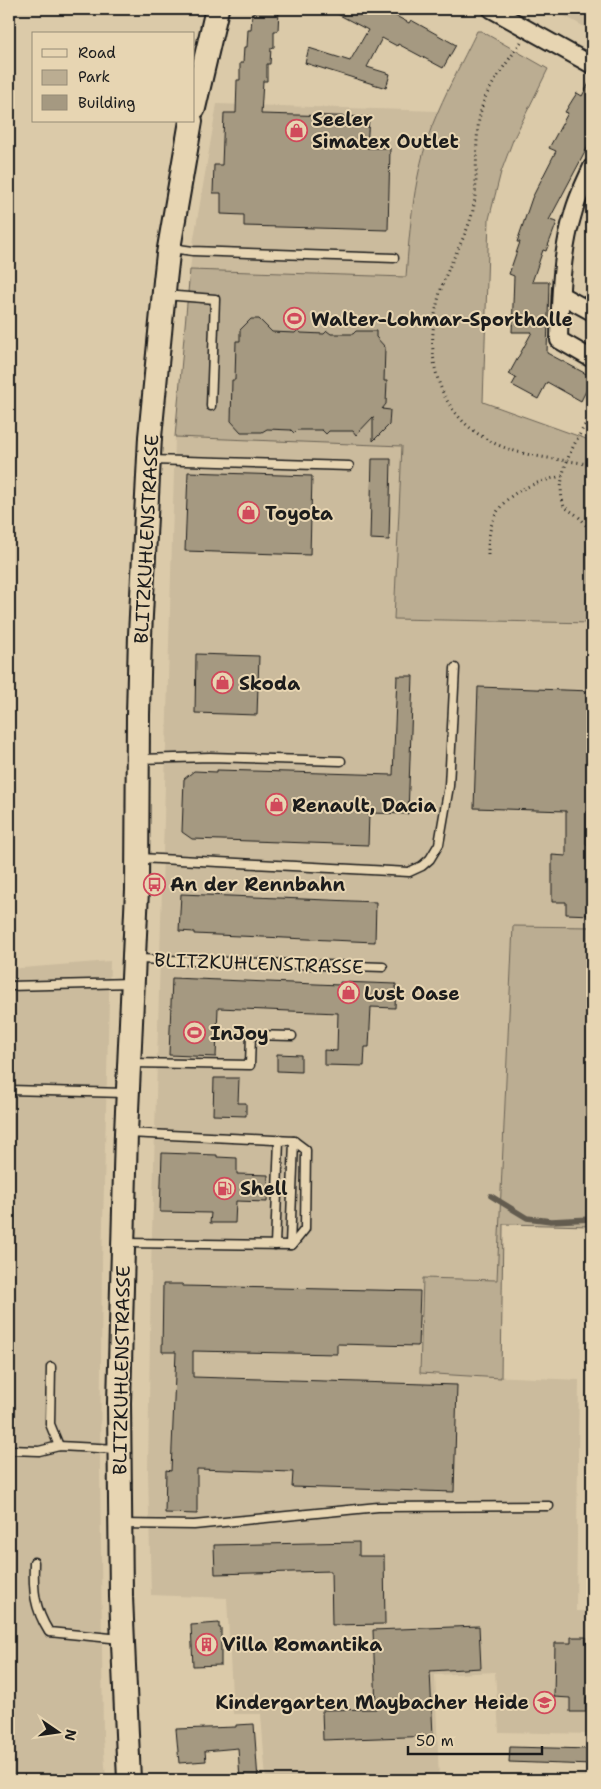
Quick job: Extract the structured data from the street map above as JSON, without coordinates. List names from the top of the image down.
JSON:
{
  "streets": {
    "main road": ["BLITZKUHLENSTRASSE"]
  },
  "places": {
    "shop": [
      "Seeler Simatex Outlet",
      "Toyota",
      "Skoda",
      "Renault, Dacia",
      "Lust Oase"
    ],
    "sports": ["Walter-Lohmar-Sporthalle", "InJoy"],
    "bus stop": ["An der Rennbahn"],
    "fuel station": ["Shell"],
    "building": ["Villa Romantika"],
    "school or university": ["Kindergarten Maybacher Heide"]
  },
  "legend": ["Road", "Park", "Building"],
  "scale_bar": "50 m",
  "north": "right"
}
